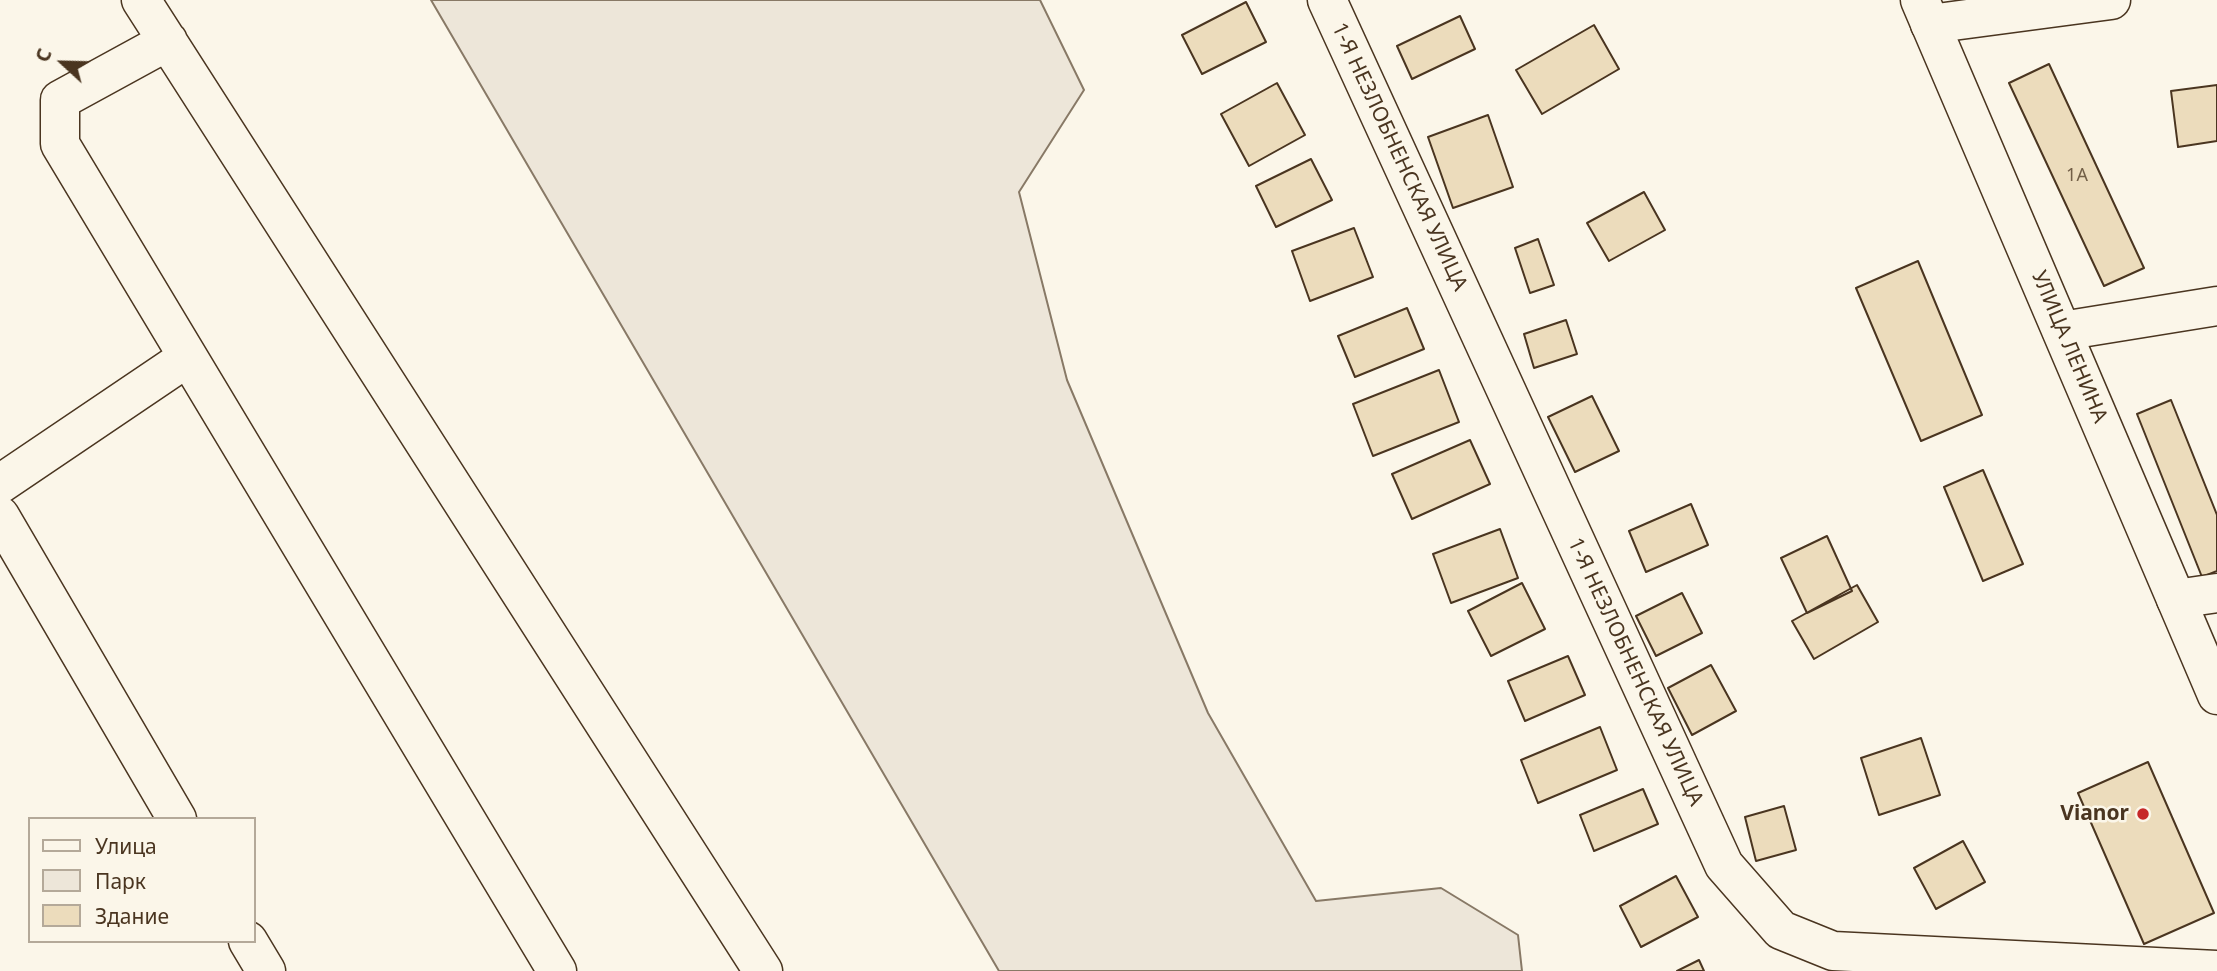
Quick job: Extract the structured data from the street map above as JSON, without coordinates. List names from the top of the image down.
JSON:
{
  "streets": {
    "street": ["1-Я НЕЗЛОБНЕНСКАЯ УЛИЦА", "УЛИЦА ЛЕНИНА"]
  },
  "places": ["Vianor"],
  "house_numbers": ["1А"],
  "legend": ["Улица", "Парк", "Здание"],
  "north": "left"
}
